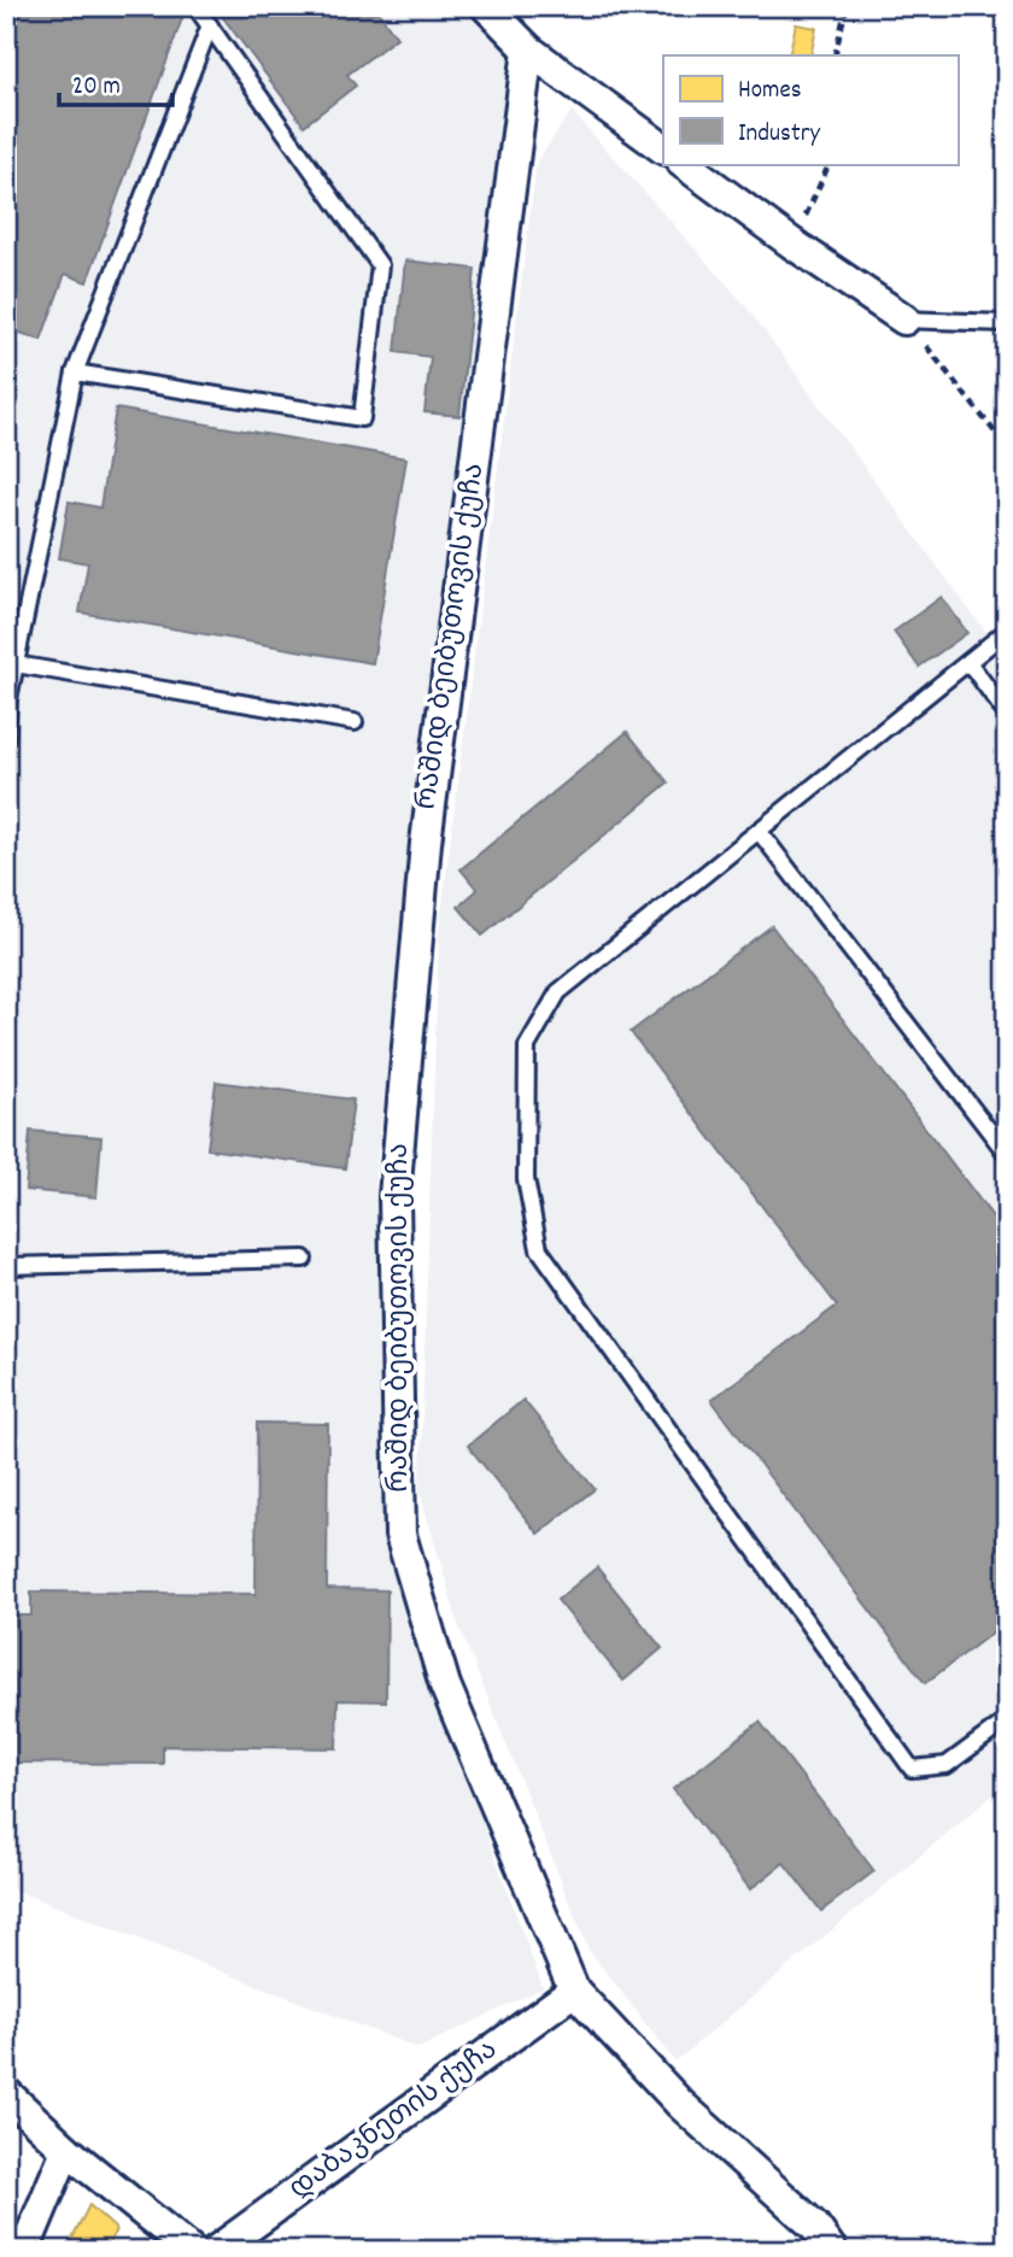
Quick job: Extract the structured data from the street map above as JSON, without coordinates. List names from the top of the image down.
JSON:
{
  "streets": {
    "street": ["რაშიდ ბეიბუთოვის ქუჩა", "დაბაკნეთის ქუჩა"]
  },
  "crossings": [
    ["რაშიდ ბეიბუთოვის ქუჩა", "დაბაკნეთის ქუჩა"]
  ],
  "legend": ["Homes", "Industry"],
  "scale_bar": "20 m"
}
